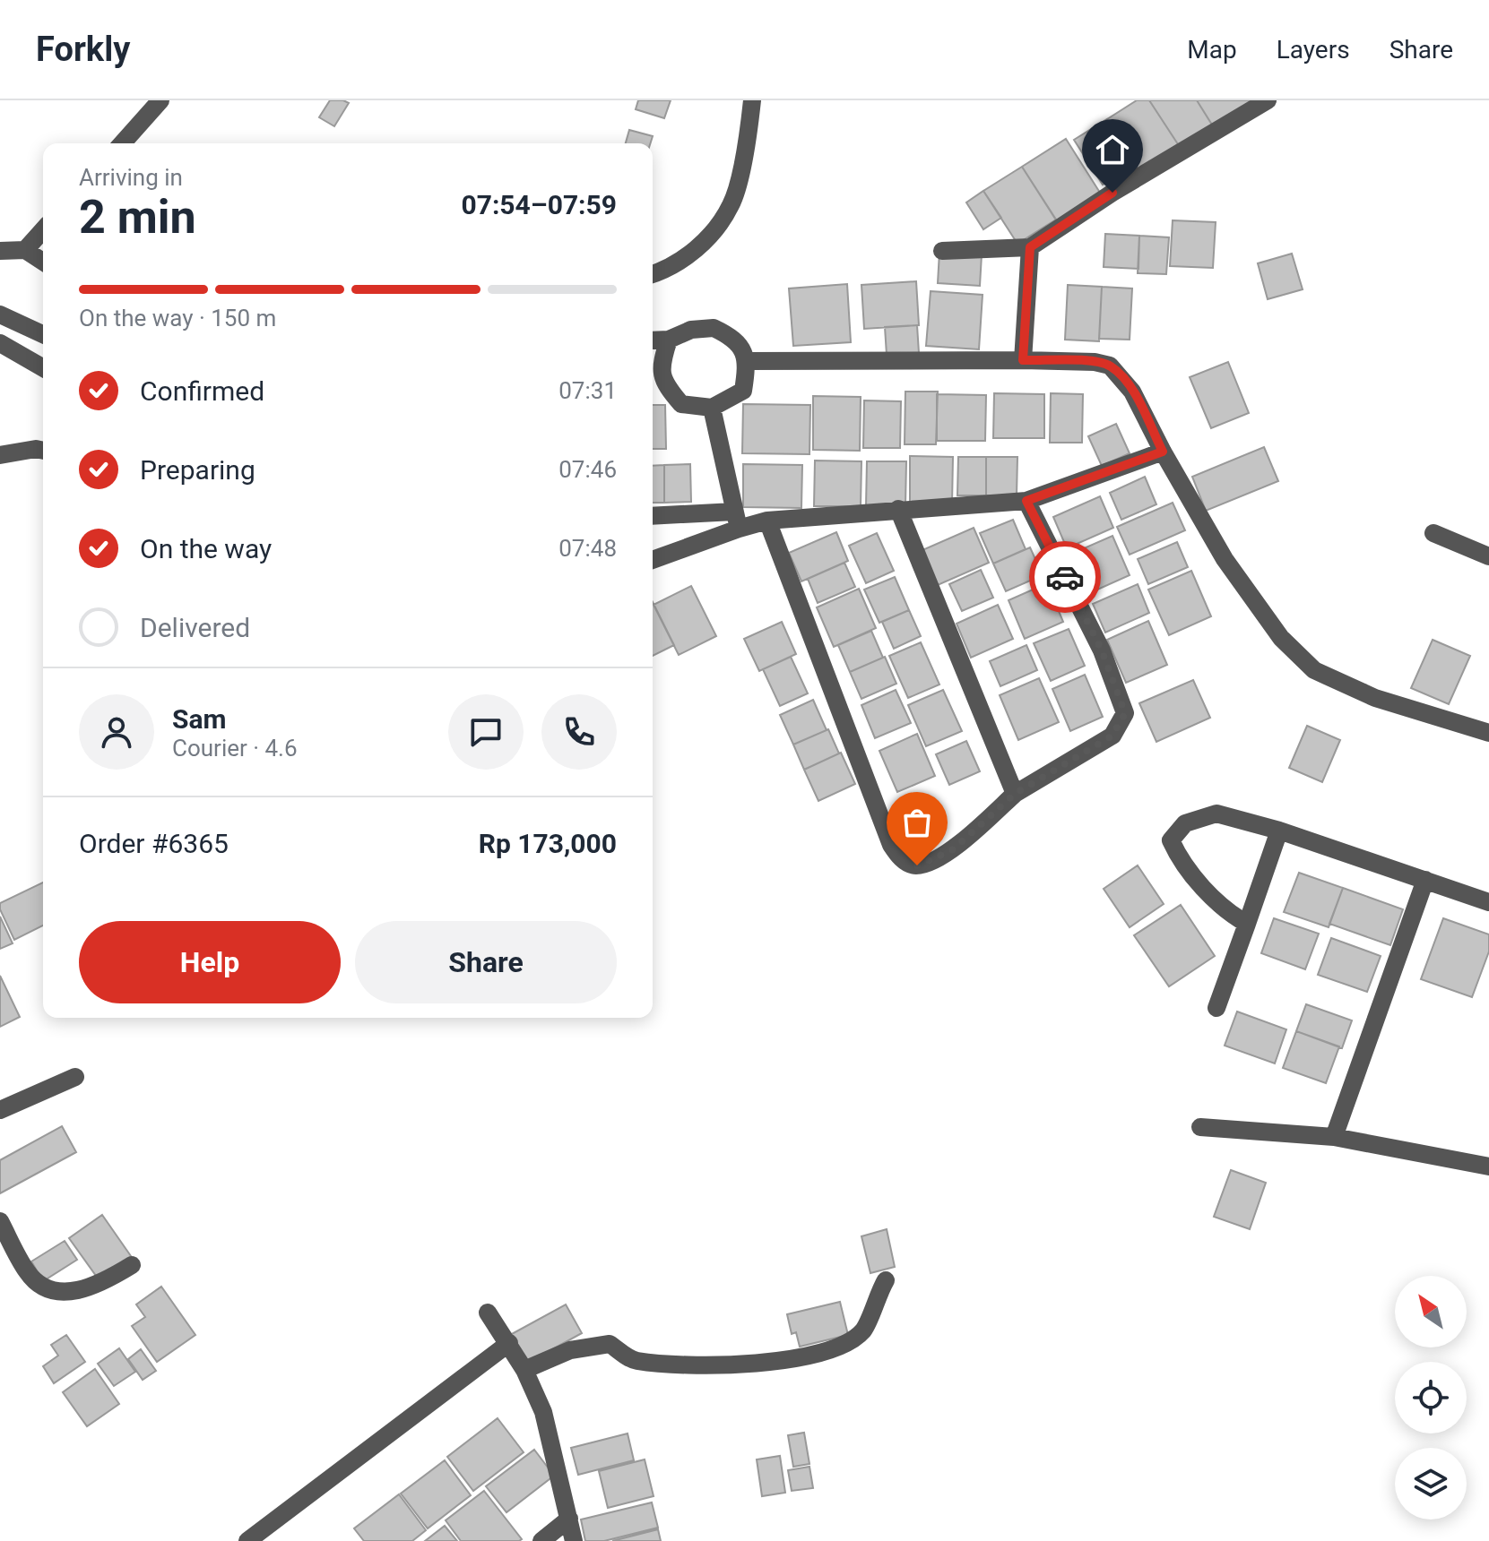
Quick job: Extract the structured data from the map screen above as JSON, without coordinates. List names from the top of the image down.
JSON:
{
  "north": "top left",
  "page": {
    "header": "Forkly",
    "nav": ["Map", "Layers", "Share"],
    "heading": ["2 min", "Arriving in", "07:54–07:59"],
    "panel": [
      "Sam",
      "Courier · 4.6",
      "Order #6365",
      "Rp 173,000"
    ],
    "bar": "On the way · 150 m",
    "list": [
      ["Confirmed", "07:31"],
      ["Preparing", "07:46"],
      ["On the way", "07:48"],
      "Delivered"
    ],
    "buttons": ["Help", "Share"]
  }
}
